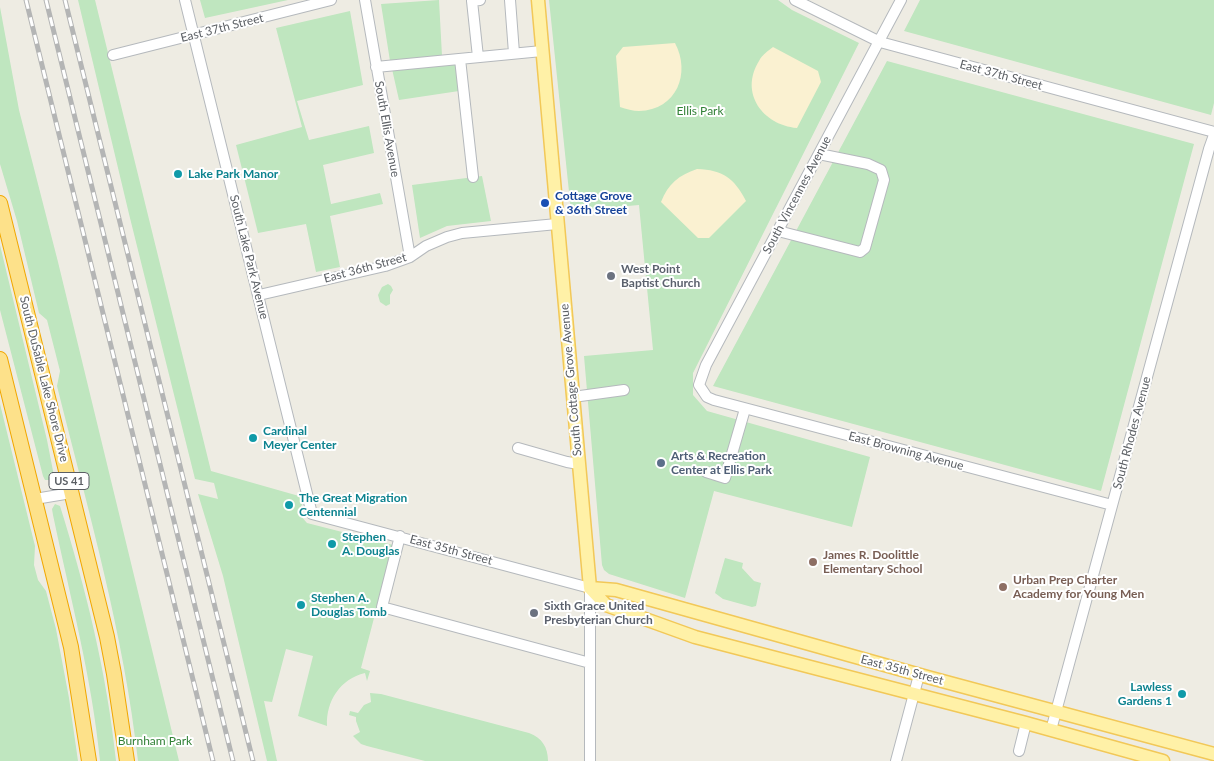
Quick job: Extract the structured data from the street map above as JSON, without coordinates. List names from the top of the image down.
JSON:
{
  "streets": {
    "highway": ["South DuSable Lake Shore Drive", "US 41"],
    "main road": ["South Cottage Grove Avenue", "East 35th Street"],
    "street": [
      "East 37th Street",
      "South Ellis Avenue",
      "South Vincennes Avenue",
      "South Lake Park Avenue",
      "East 36th Street",
      "South Rhodes Avenue",
      "East Browning Avenue"
    ]
  },
  "crossings": [
    ["East 37th Street", "South Vincennes Avenue"],
    ["East 37th Street", "South Lake Park Avenue"],
    ["East 37th Street", "South Rhodes Avenue"],
    ["South Ellis Avenue", "East 36th Street"],
    ["South Vincennes Avenue", "East Browning Avenue"],
    ["South Lake Park Avenue", "East 36th Street"],
    ["South Lake Park Avenue", "East 35th Street"],
    ["East 36th Street", "South Cottage Grove Avenue"],
    ["South Cottage Grove Avenue", "East 35th Street"],
    ["South Rhodes Avenue", "East Browning Avenue"],
    ["South Rhodes Avenue", "East 35th Street"]
  ],
  "parks": ["Ellis Park", "Burnham Park"],
  "places": [
    "Lake Park Manor",
    "Cottage Grove & 36th Street",
    "West Point Baptist Church",
    "Cardinal Meyer Center",
    "Arts & Recreation Center at Ellis Park",
    "The Great Migration Centennial",
    "Stephen A. Douglas",
    "James R. Doolittle Elementary School",
    "Urban Prep Charter Academy for Young Men",
    "Stephen A. Douglas Tomb",
    "Sixth Grace United Presbyterian Church",
    "Lawless Gardens 1"
  ]
}
